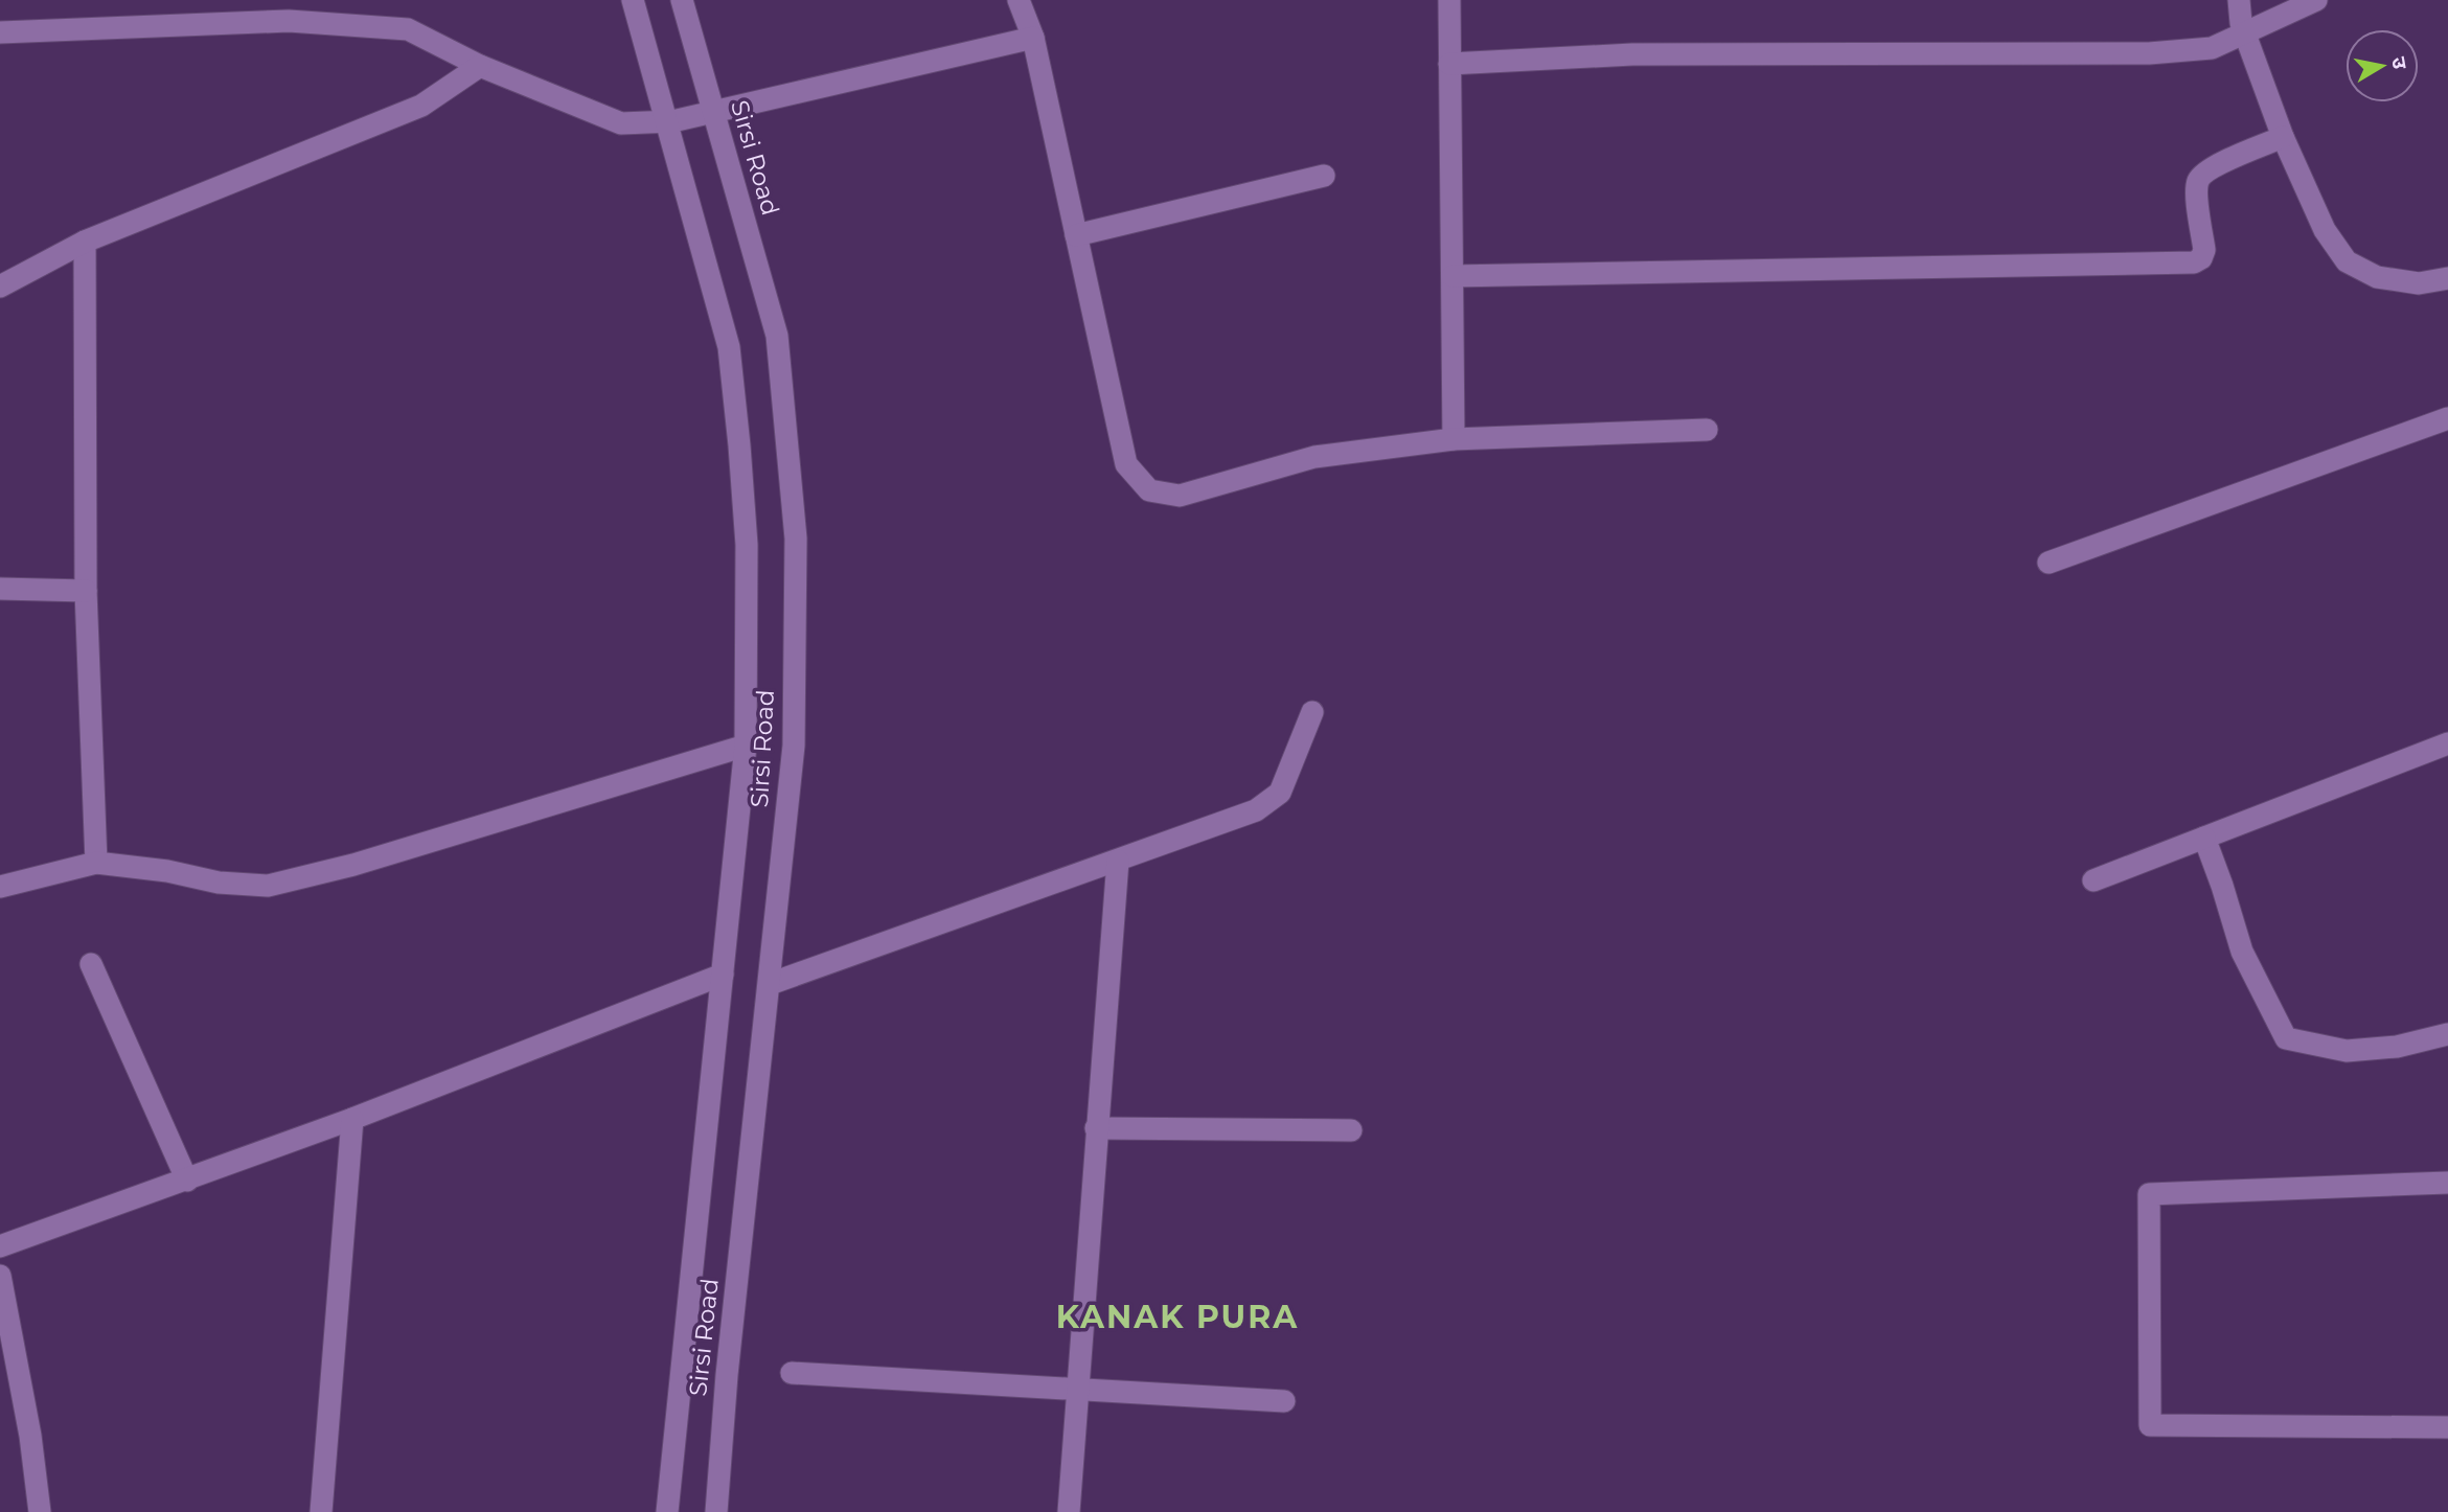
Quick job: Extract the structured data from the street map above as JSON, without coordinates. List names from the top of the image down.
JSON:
{
  "streets": {
    "street": ["Sirsi Road"]
  },
  "districts": ["KANAK PURA"],
  "north": "right"
}
